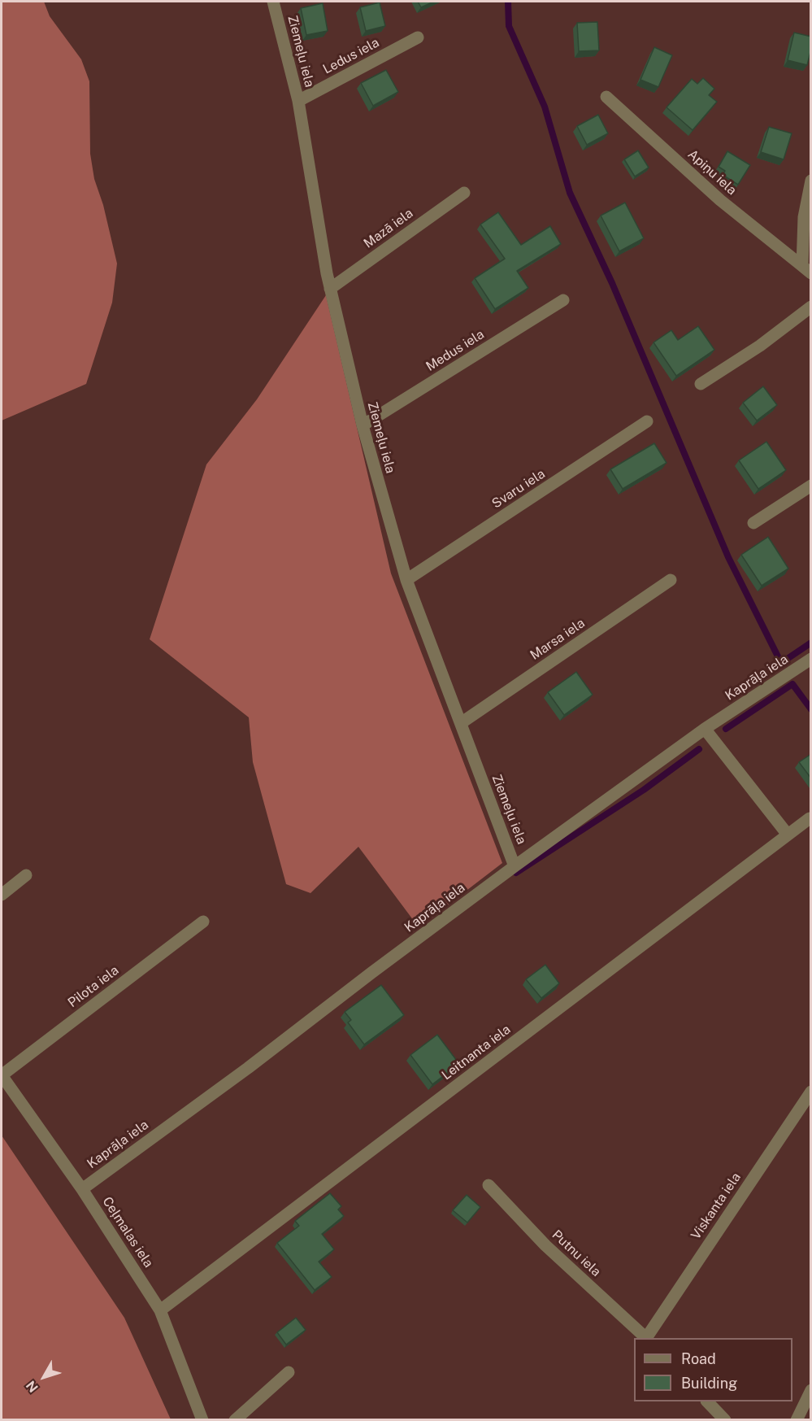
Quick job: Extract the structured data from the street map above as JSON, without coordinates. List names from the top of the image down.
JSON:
{
  "streets": {
    "street": [
      "Ziemeļu iela",
      "Ledus iela",
      "Apiņu iela",
      "Mazā iela",
      "Medus iela",
      "Svaru iela",
      "Marsa iela",
      "Kaprāļa iela",
      "Pilota iela",
      "Leitnanta iela",
      "Viskanta iela",
      "Ceļmalas iela",
      "Putnu iela"
    ]
  },
  "crossings": [
    ["Ziemeļu iela", "Ledus iela"],
    ["Ziemeļu iela", "Mazā iela"],
    ["Ziemeļu iela", "Medus iela"],
    ["Ziemeļu iela", "Svaru iela"],
    ["Ziemeļu iela", "Marsa iela"],
    ["Ziemeļu iela", "Kaprāļa iela"],
    ["Kaprāļa iela", "Ceļmalas iela"],
    ["Pilota iela", "Ceļmalas iela"],
    ["Leitnanta iela", "Ceļmalas iela"]
  ],
  "legend": ["Road", "Building"],
  "north": "bottom left"
}
